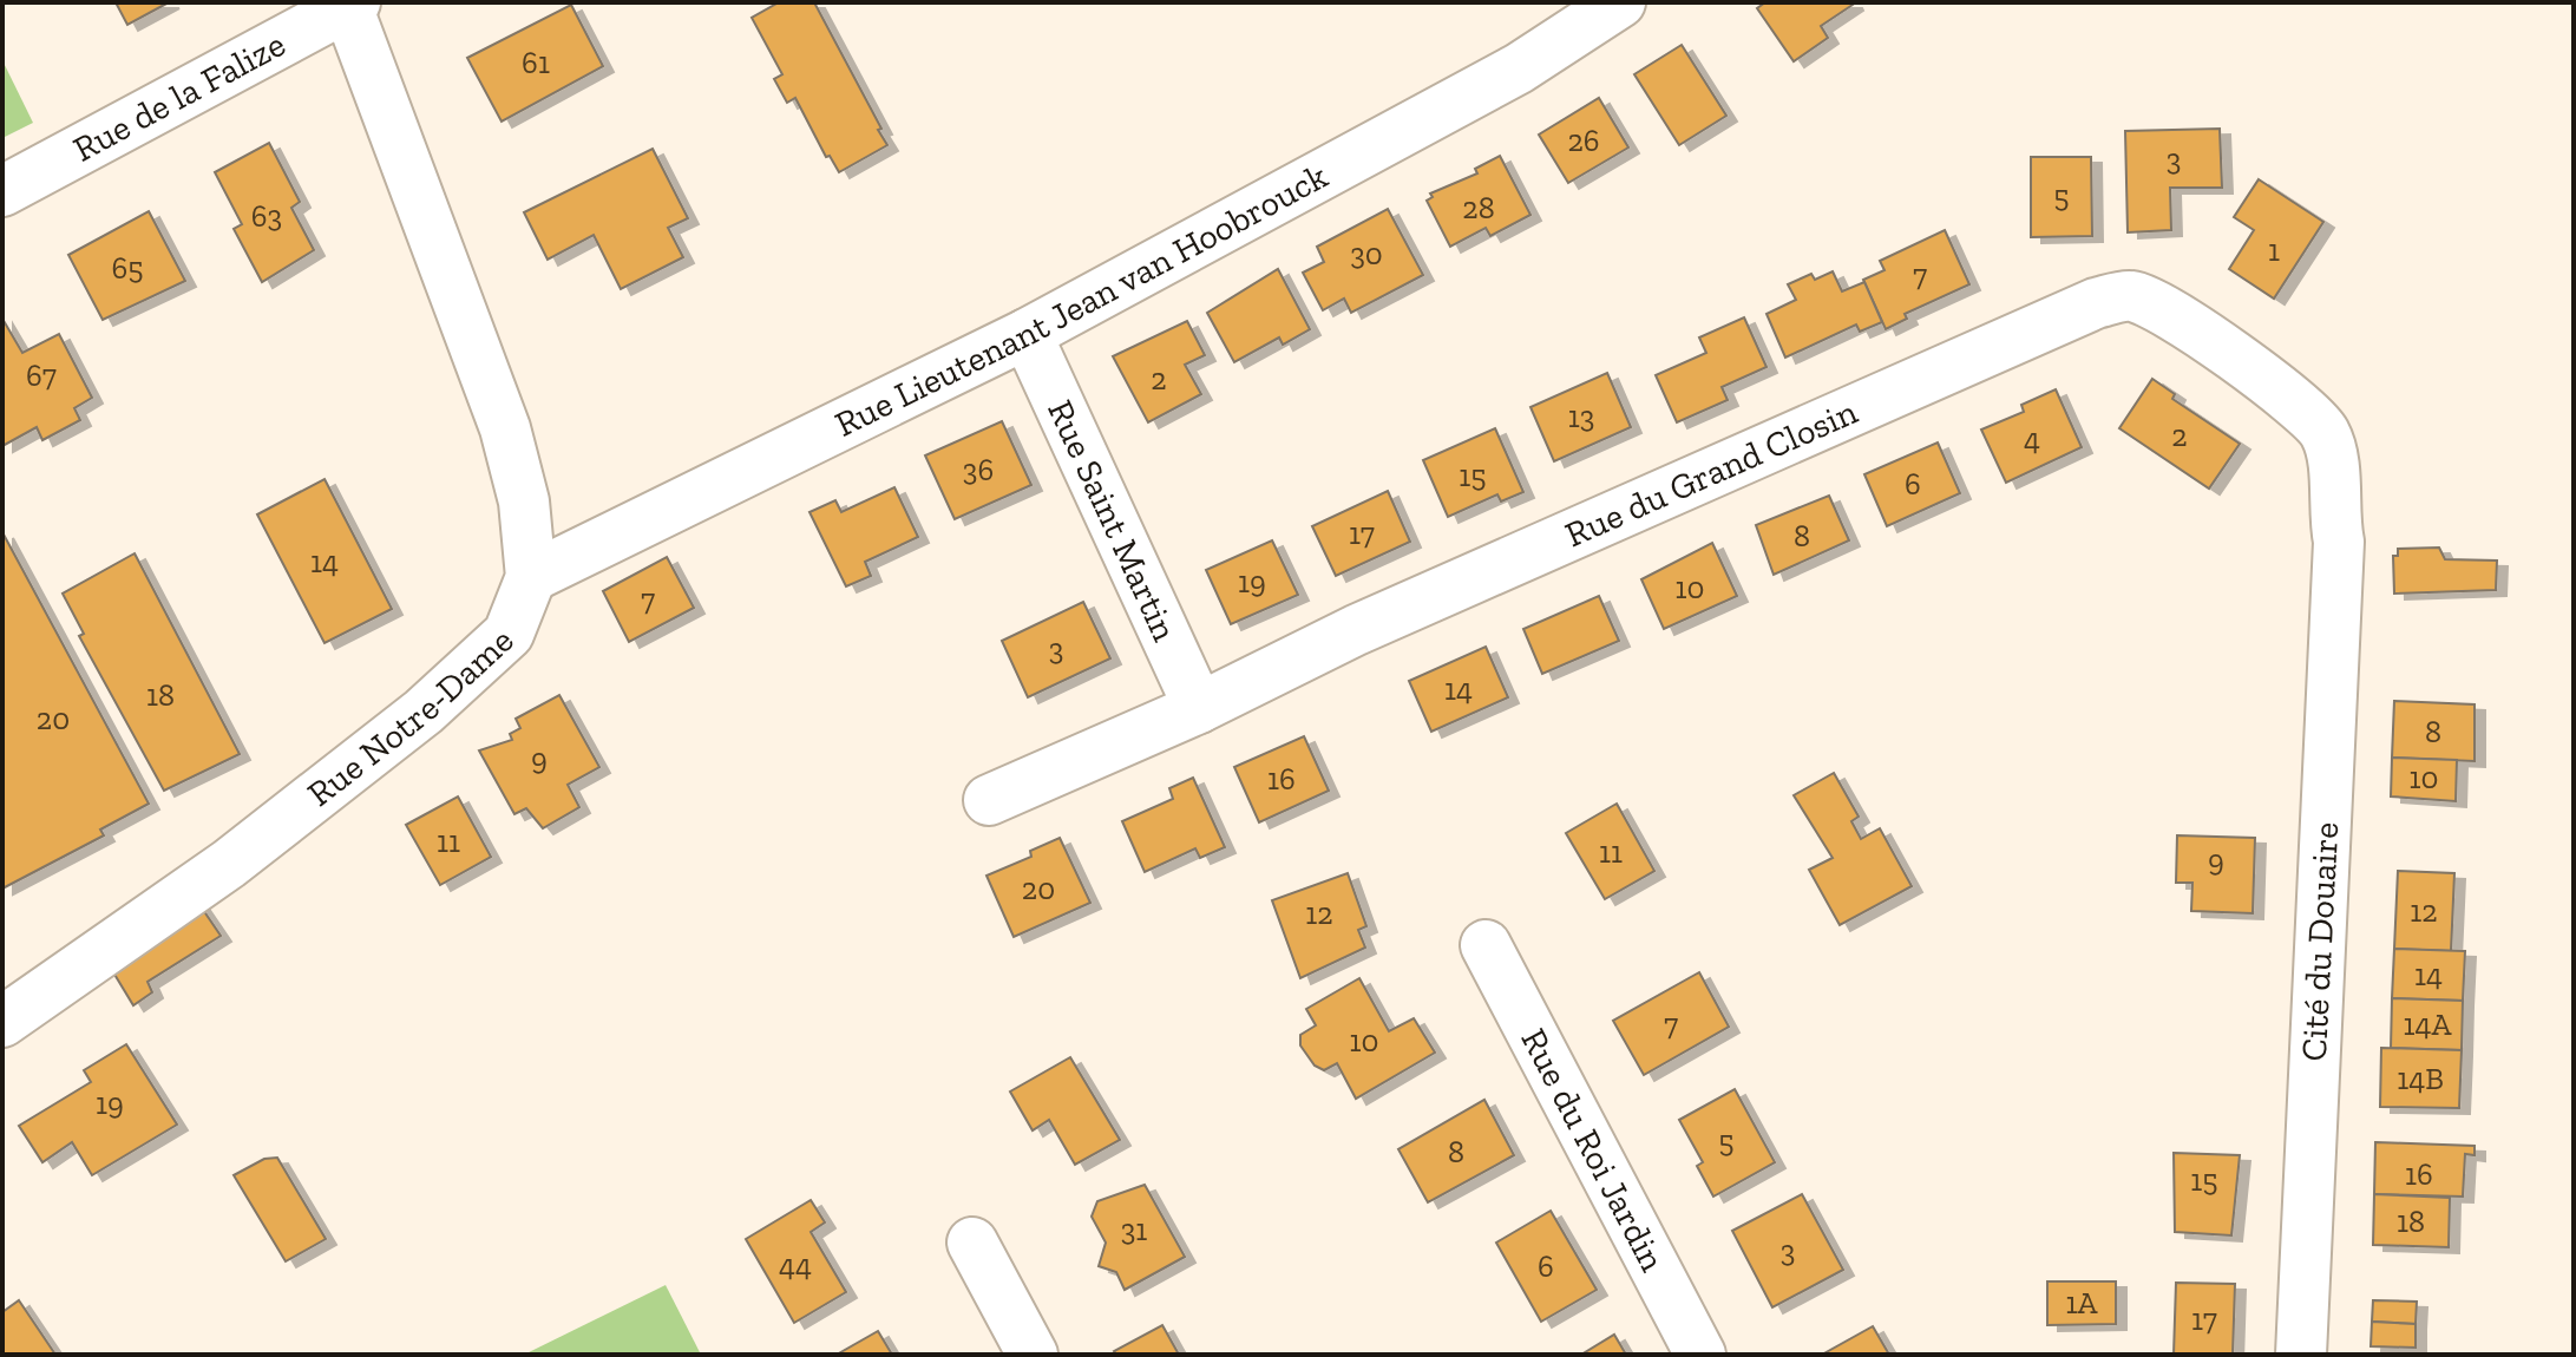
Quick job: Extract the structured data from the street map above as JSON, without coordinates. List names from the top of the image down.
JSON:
{
  "streets": {
    "street": [
      "Rue de la Falize",
      "Rue Lieutenant Jean van Hoobrouck",
      "Rue du Grand Closin",
      "Rue Saint Martin",
      "Rue Notre-Dame",
      "Cité du Douaire",
      "Rue du Roi Jardin"
    ]
  },
  "crossings": [
    ["Rue de la Falize", "Rue Notre-Dame"],
    ["Rue Lieutenant Jean van Hoobrouck", "Rue Saint Martin"],
    ["Rue Lieutenant Jean van Hoobrouck", "Rue Notre-Dame"],
    ["Rue du Grand Closin", "Rue Saint Martin"],
    ["Rue du Grand Closin", "Cité du Douaire"]
  ],
  "house_numbers": [
    "61",
    "26",
    "3",
    "5",
    "28",
    "63",
    "1",
    "30",
    "65",
    "7",
    "67",
    "2",
    "13",
    "2",
    "4",
    "36",
    "15",
    "6",
    "17",
    "8",
    "14",
    "19",
    "10",
    "7",
    "3",
    "14",
    "18",
    "20",
    "8",
    "9",
    "10",
    "16",
    "11",
    "11",
    "9",
    "20",
    "12",
    "12",
    "14",
    "7",
    "14A",
    "10",
    "14B",
    "19",
    "5",
    "8",
    "16",
    "15",
    "18",
    "31",
    "3",
    "44",
    "6",
    "1A",
    "17"
  ]
}
